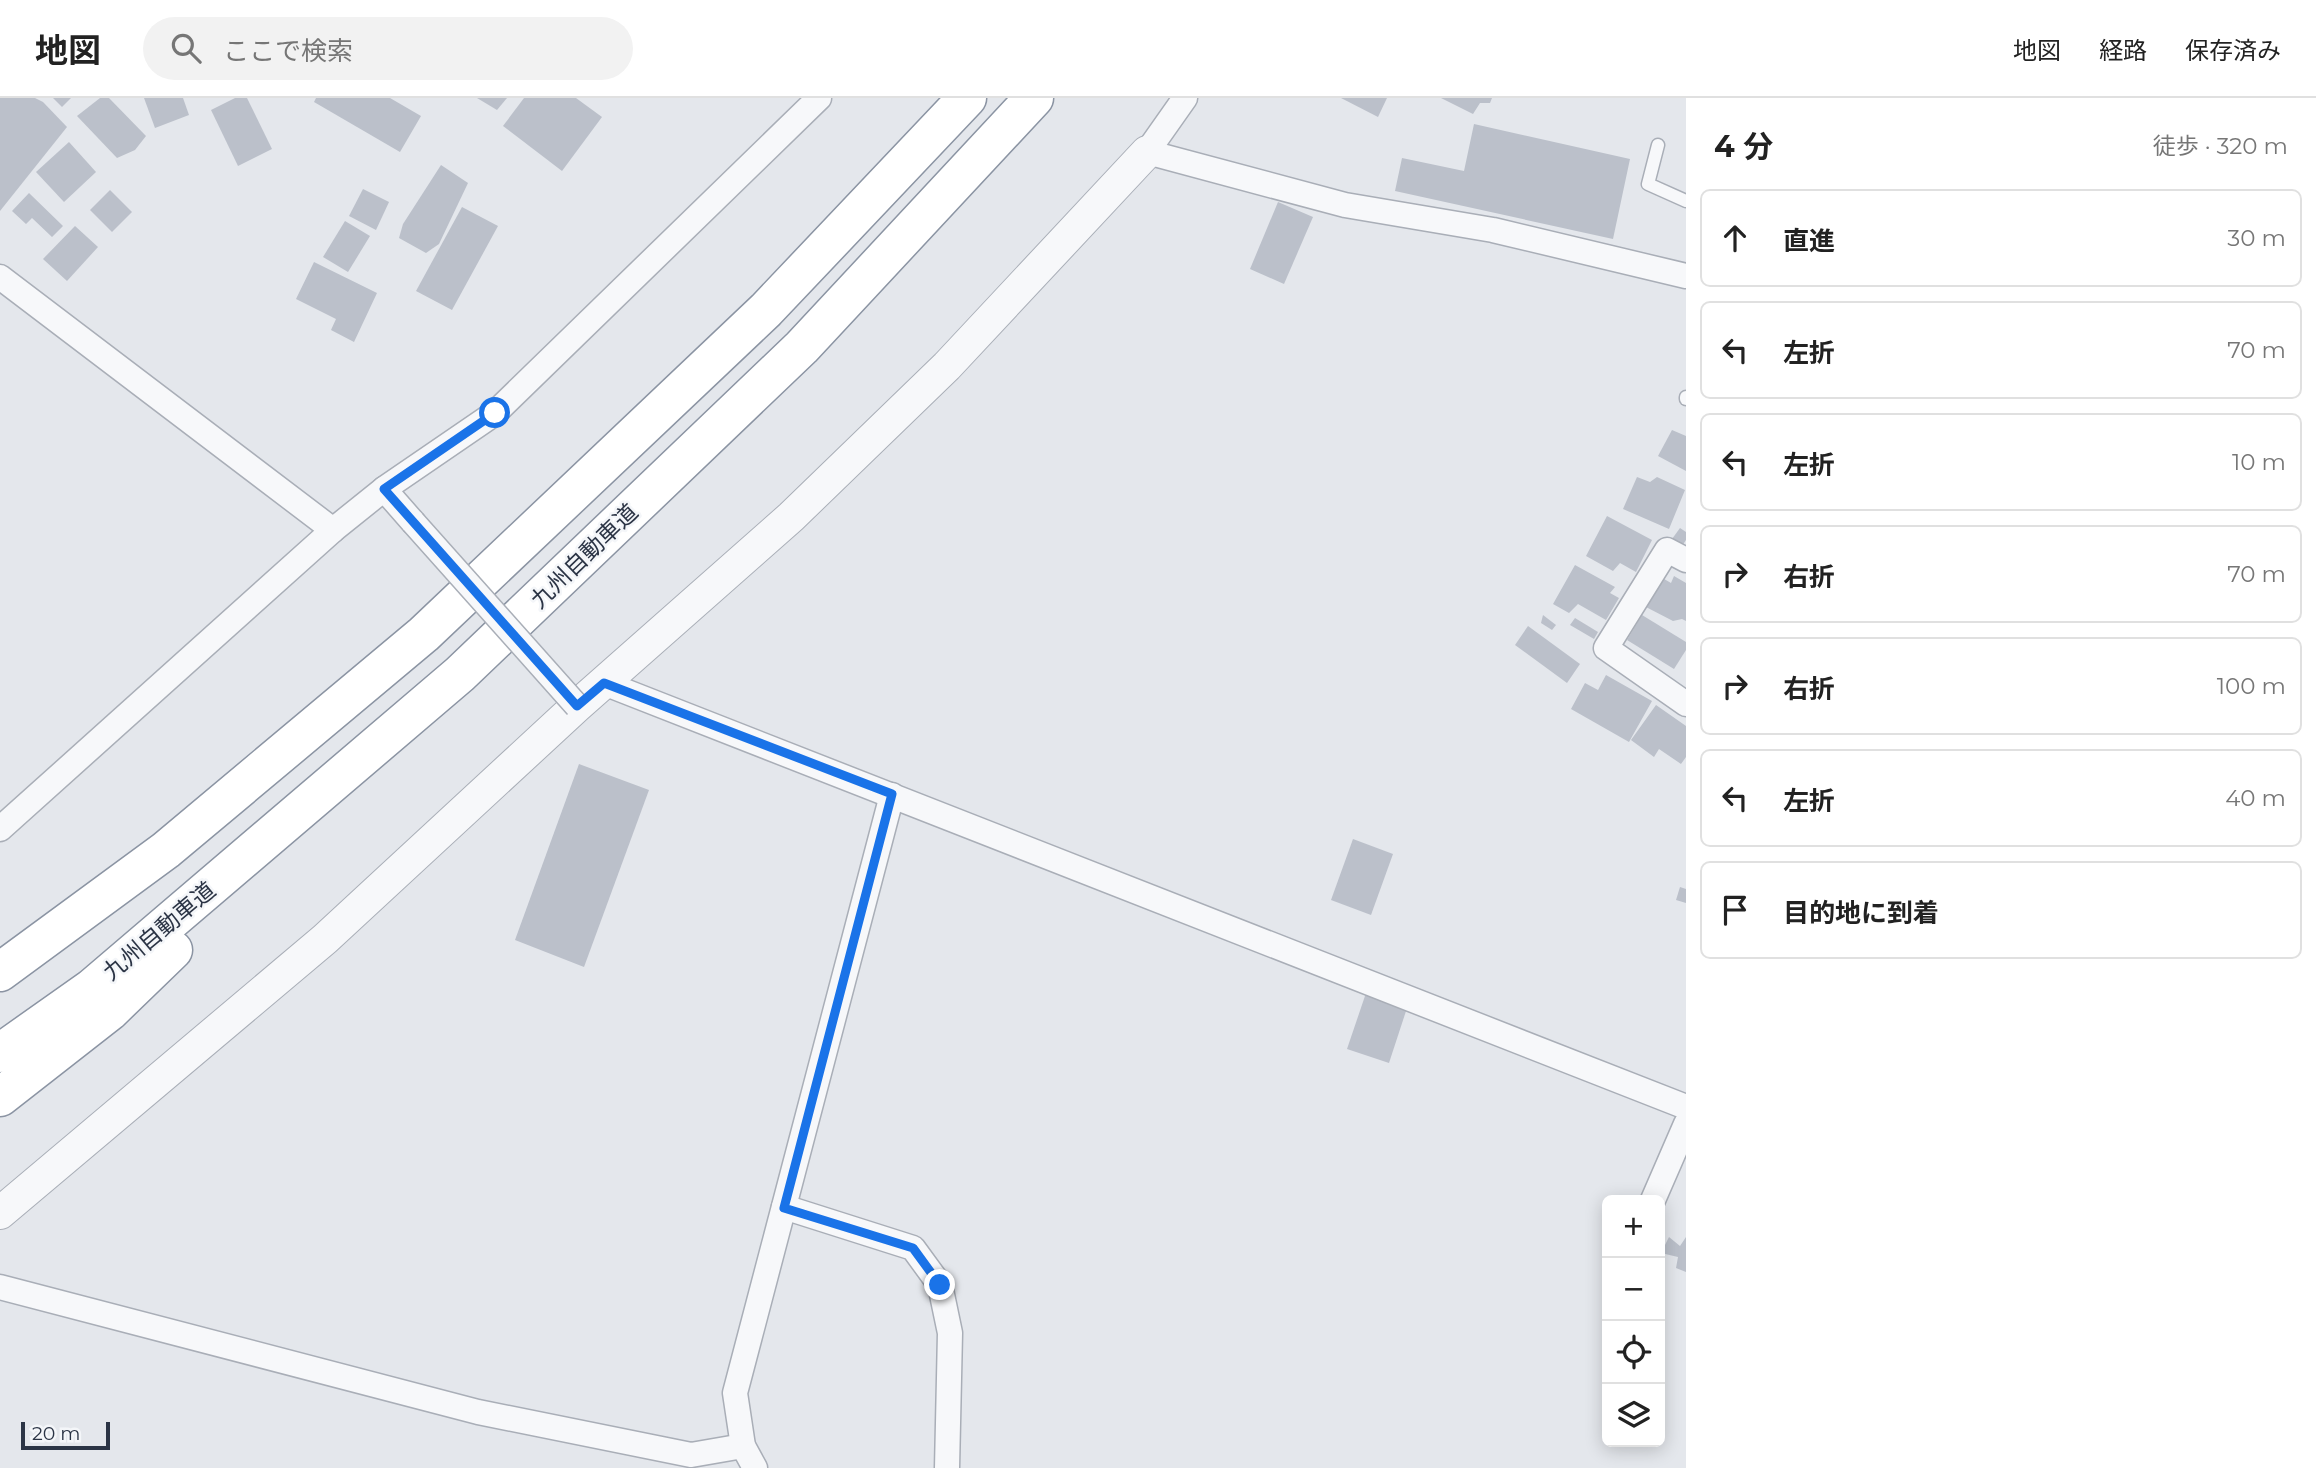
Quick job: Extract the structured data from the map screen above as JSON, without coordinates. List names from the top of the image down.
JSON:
{
  "streets": {
    "highway": ["九州自動車道"]
  },
  "scale_bar": "20 m",
  "page": {
    "header": "地図",
    "search": "ここで検索",
    "nav": ["地図", "経路", "保存済み"],
    "heading": ["4 分", "徒歩 · 320 m"],
    "list": [
      ["直進", "30 m"],
      ["左折", "70 m"],
      ["左折", "10 m"],
      ["右折", "70 m"],
      ["右折", "100 m"],
      ["左折", "40 m"],
      "目的地に到着"
    ],
    "map_buttons": ["+", "−"],
    "scale": "20 m"
  }
}
